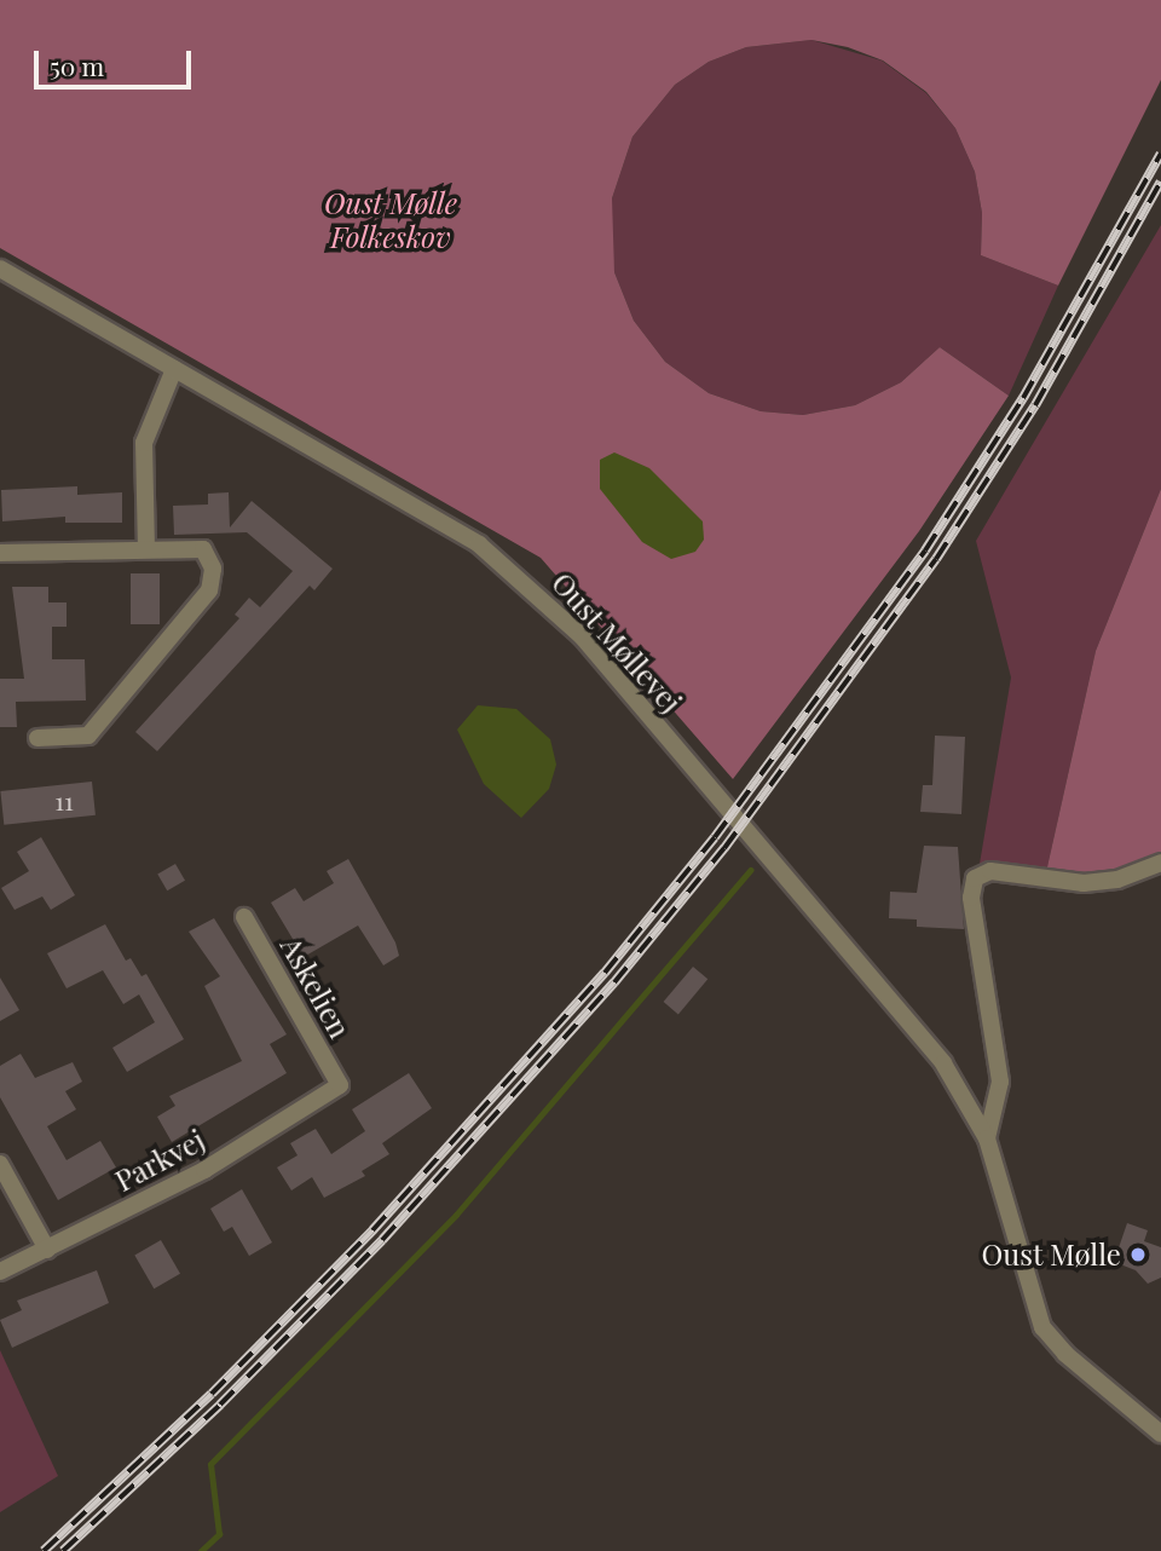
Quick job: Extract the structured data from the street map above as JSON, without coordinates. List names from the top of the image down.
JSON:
{
  "streets": {
    "street": ["Oust Møllevej", "Askelien", "Parkvej"]
  },
  "crossings": [
    ["Askelien", "Parkvej"]
  ],
  "parks": ["Oust Mølle Folkeskov"],
  "places": ["Oust Mølle"],
  "house_numbers": ["11"],
  "scale_bar": "50 m"
}
